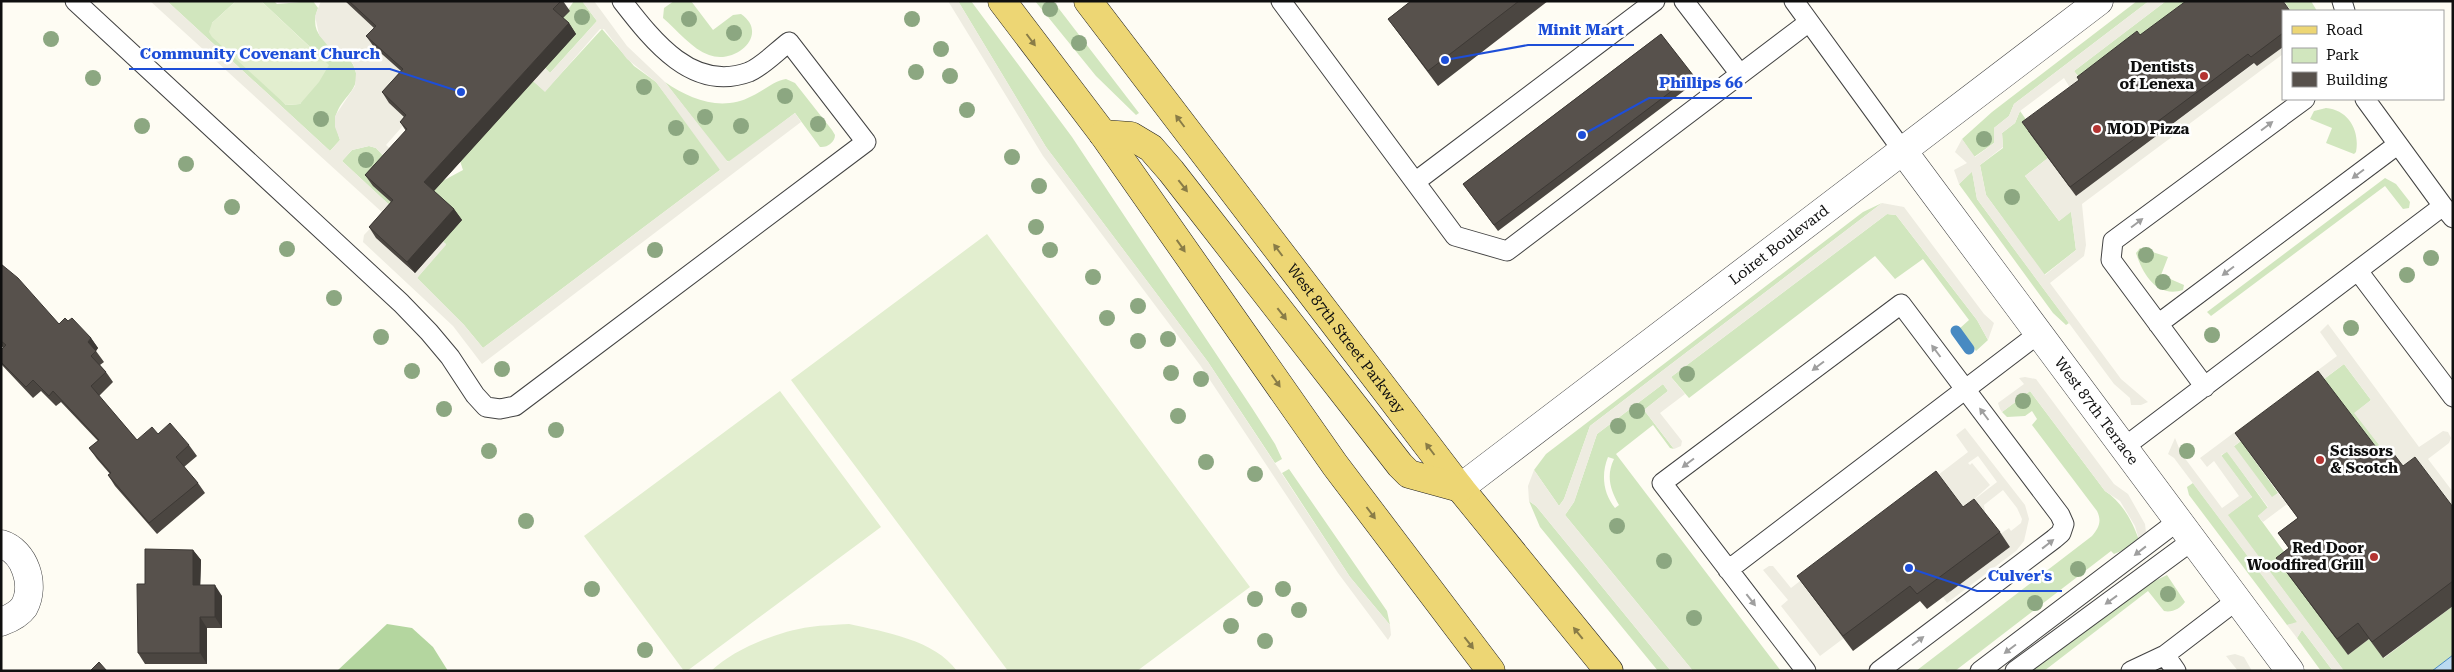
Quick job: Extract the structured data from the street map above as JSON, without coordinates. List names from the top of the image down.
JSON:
{
  "streets": {
    "main road": ["West 87th Street Parkway"],
    "street": ["Loiret Boulevard", "West 87th Terrace"]
  },
  "crossings": [
    ["Loiret Boulevard", "West 87th Street Parkway"],
    ["Loiret Boulevard", "West 87th Terrace"]
  ],
  "places": [
    "Minit Mart",
    "Dentists of Lenexa",
    "Community Covenant Church",
    "MOD Pizza",
    "Phillips 66",
    "Scissors & Scotch",
    "Red Door Woodfired Grill",
    "Culver's"
  ],
  "legend": ["Road", "Park", "Building"]
}
